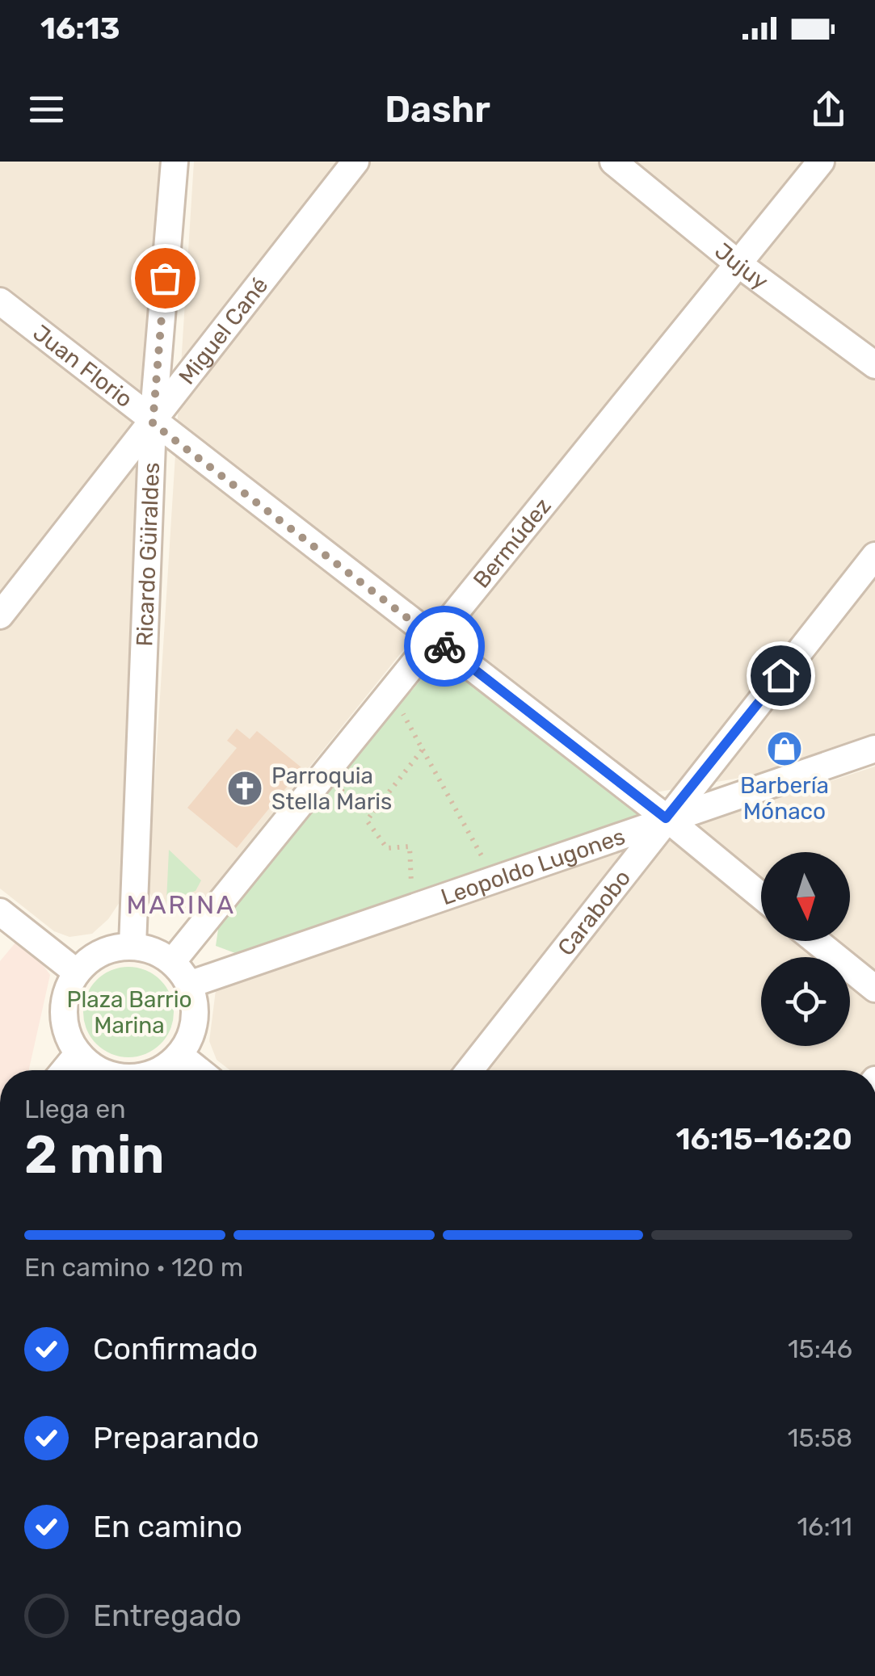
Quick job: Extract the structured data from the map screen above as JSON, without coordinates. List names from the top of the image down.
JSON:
{
  "streets": {
    "street": [
      "Jujuy",
      "Miguel Cané",
      "Juan Florio",
      "Bermúdez",
      "Ricardo Güiraldes",
      "Leopoldo Lugones",
      "Carabobo"
    ]
  },
  "crossings": [
    ["Jujuy", "Bermúdez"],
    ["Miguel Cané", "Juan Florio"],
    ["Miguel Cané", "Ricardo Güiraldes"],
    ["Juan Florio", "Bermúdez"],
    ["Juan Florio", "Ricardo Güiraldes"],
    ["Juan Florio", "Leopoldo Lugones"],
    ["Juan Florio", "Carabobo"],
    ["Bermúdez", "Leopoldo Lugones"],
    ["Leopoldo Lugones", "Carabobo"]
  ],
  "districts": ["MARINA"],
  "parks": ["Plaza Barrio Marina"],
  "places": {
    "shop": ["Barbería Mónaco"],
    "church": ["Parroquia Stella Maris"]
  },
  "north": "bottom",
  "page": {
    "status": "16:13",
    "header": "Dashr",
    "heading": ["2 min", "Llega en", "16:15–16:20"],
    "bar": "En camino · 120 m",
    "list": [
      ["Confirmado", "15:46"],
      ["Preparando", "15:58"],
      ["En camino", "16:11"],
      "Entregado"
    ]
  }
}
